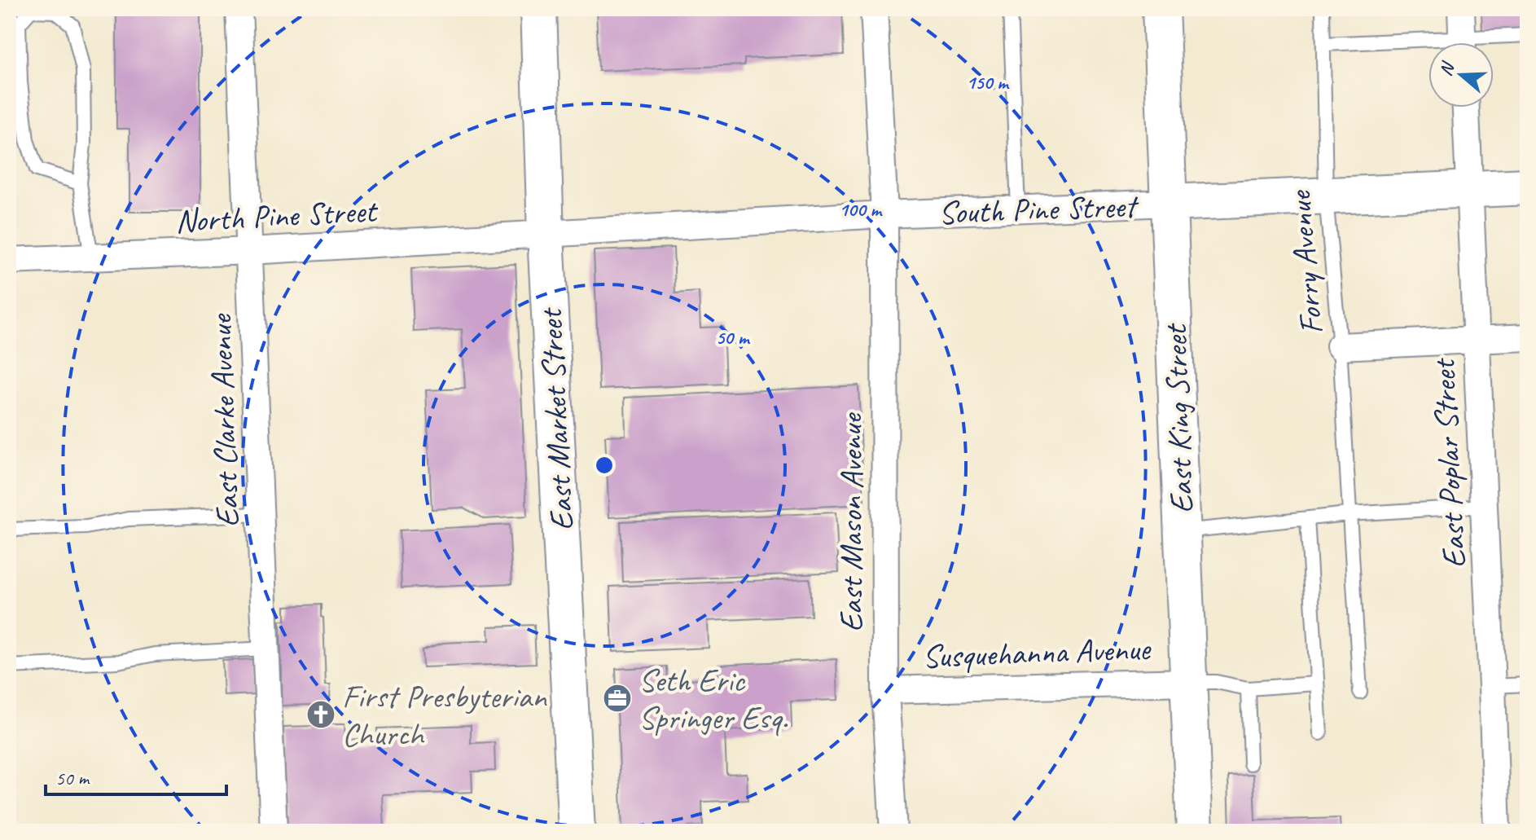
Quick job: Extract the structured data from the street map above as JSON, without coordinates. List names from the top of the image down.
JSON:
{
  "streets": {
    "street": [
      "South Pine Street",
      "North Pine Street",
      "East King Street",
      "East Market Street",
      "East Clarke Avenue",
      "East Poplar Street",
      "East Mason Avenue",
      "Susquehanna Avenue"
    ],
    "lane": ["Forry Avenue"]
  },
  "crossings": [
    ["South Pine Street", "North Pine Street"],
    ["South Pine Street", "Forry Avenue"],
    ["South Pine Street", "East King Street"],
    ["South Pine Street", "East Market Street"],
    ["South Pine Street", "East Poplar Street"],
    ["South Pine Street", "East Mason Avenue"],
    ["North Pine Street", "East Market Street"],
    ["North Pine Street", "East Clarke Avenue"],
    ["East King Street", "Susquehanna Avenue"],
    ["East Mason Avenue", "Susquehanna Avenue"]
  ],
  "places": {
    "office": ["Seth Eric Springer Esq."],
    "church": ["First Presbyterian Church"]
  },
  "scale_bar": "50 m",
  "north": "left",
  "rings": ["150 m", "100 m", "50 m"]
}
